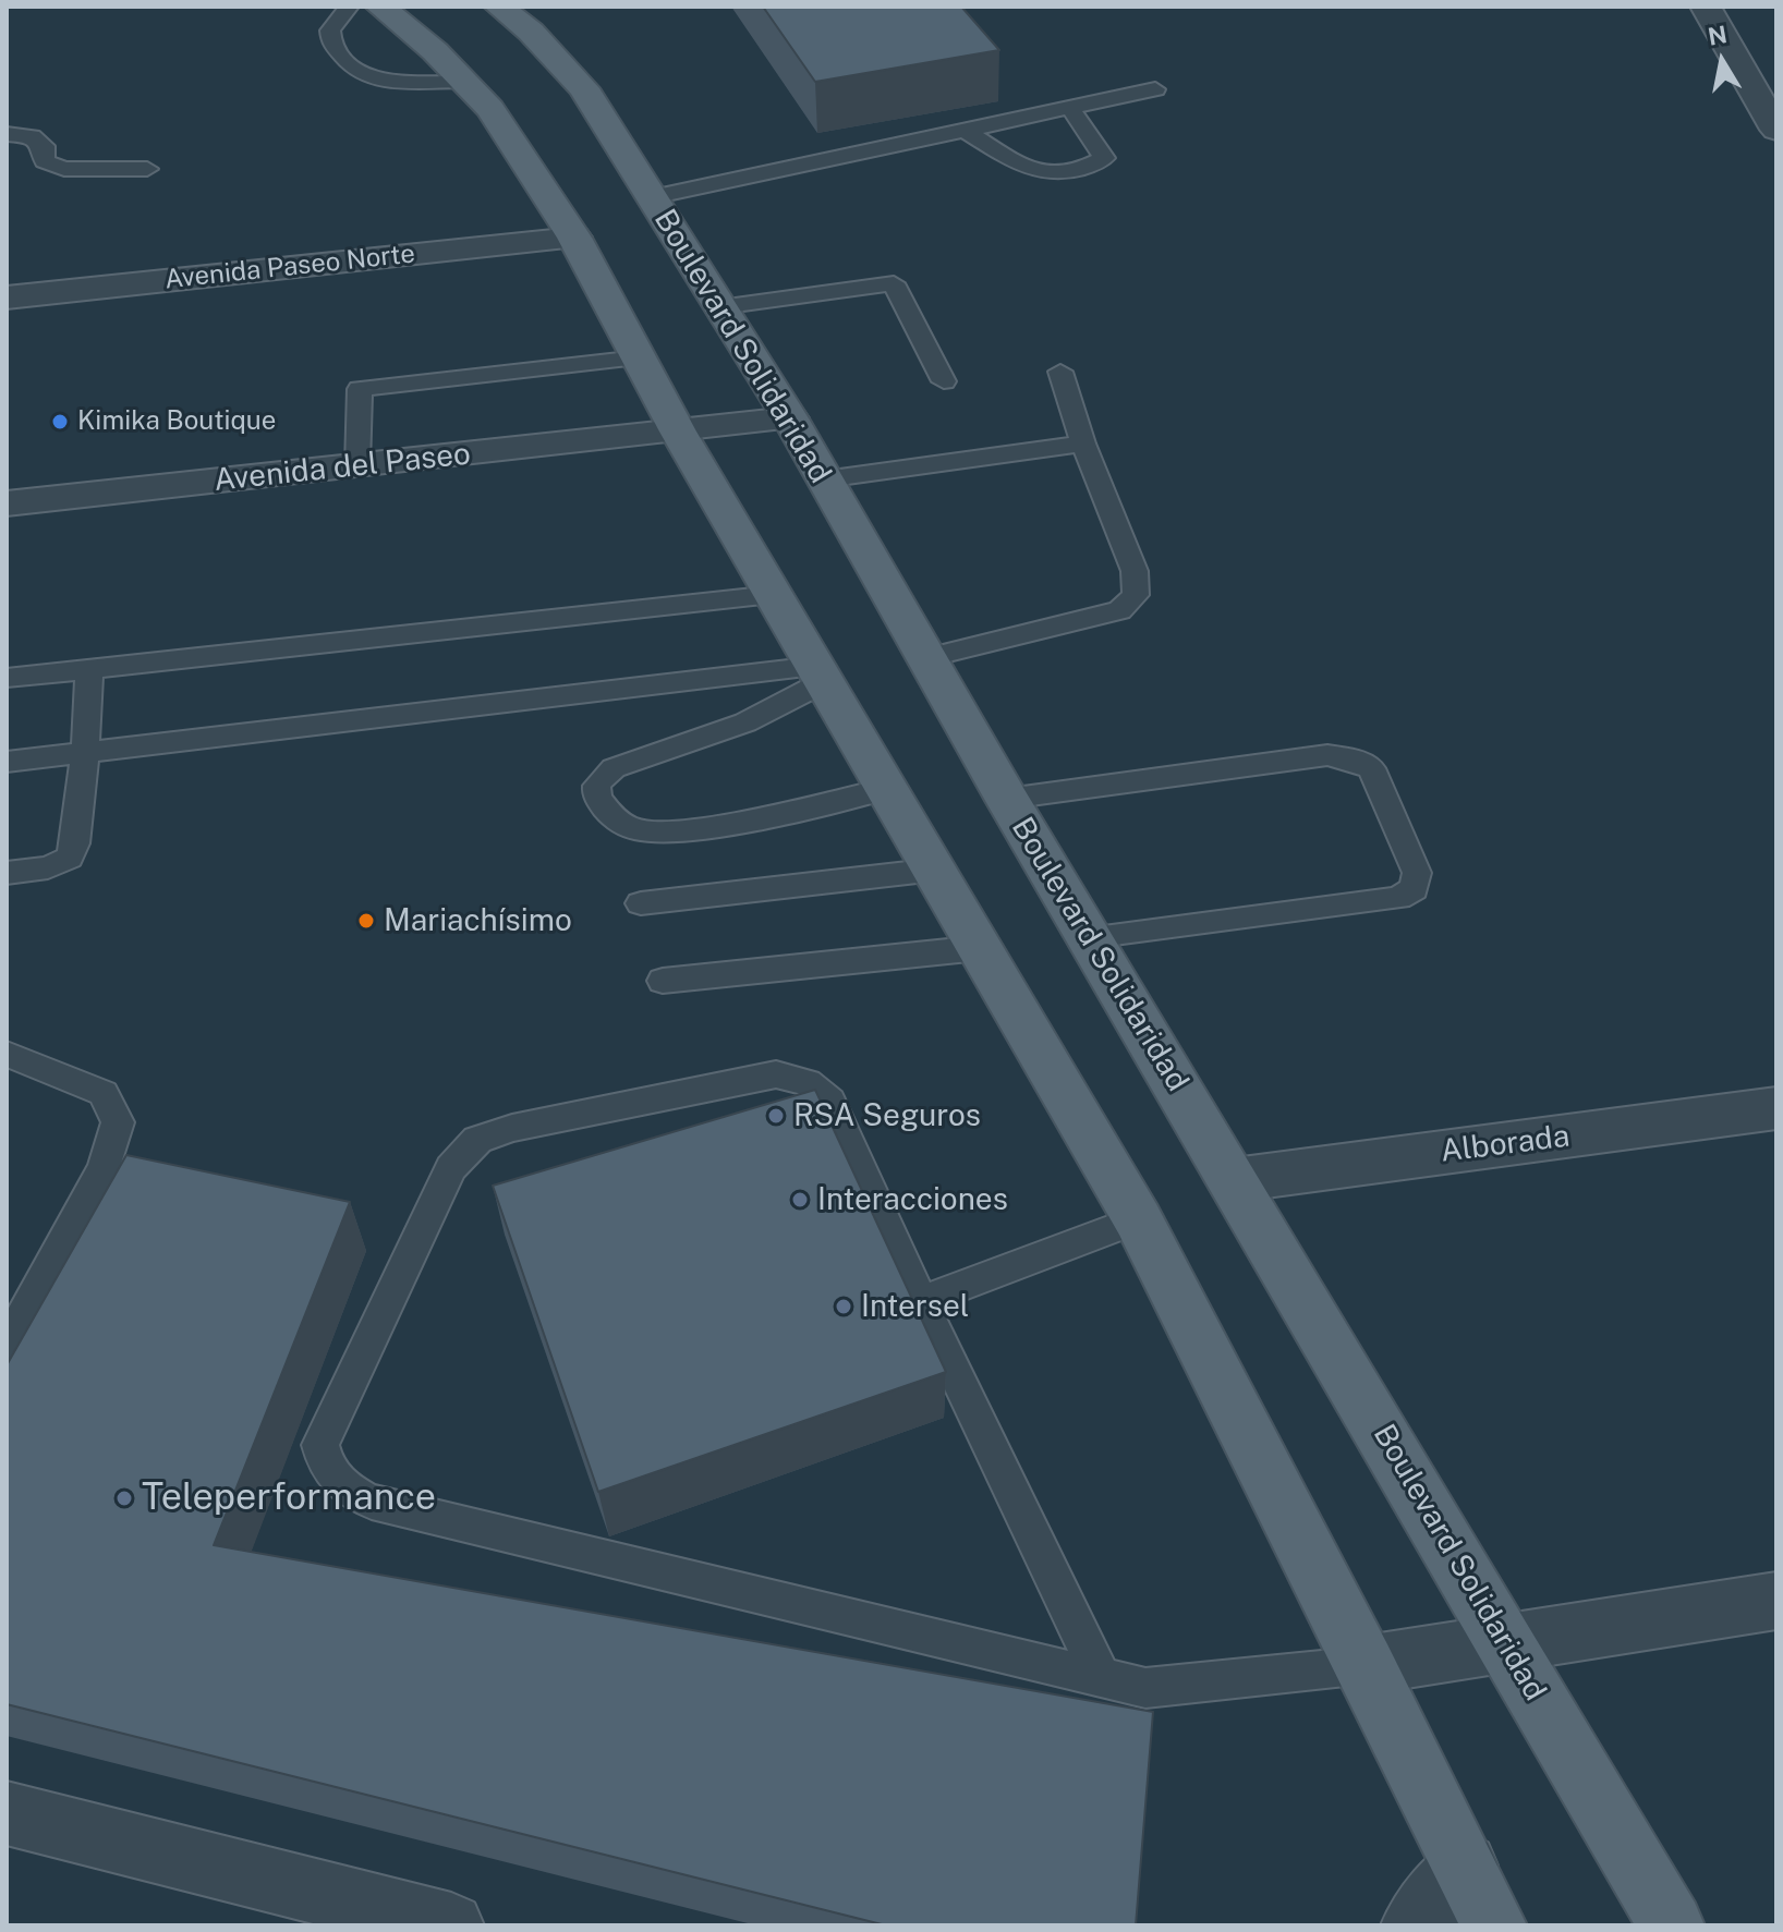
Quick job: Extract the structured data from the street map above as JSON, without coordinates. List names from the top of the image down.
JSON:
{
  "streets": {
    "main road": ["Boulevard Solidaridad"],
    "street": ["Avenida Paseo Norte", "Avenida del Paseo", "Alborada"]
  },
  "crossings": [
    ["Boulevard Solidaridad", "Avenida del Paseo"],
    ["Boulevard Solidaridad", "Alborada"]
  ],
  "places": [
    "Kimika Boutique",
    "Mariachísimo",
    "RSA Seguros",
    "Interacciones",
    "Intersel",
    "Teleperformance"
  ],
  "north": "top"
}
